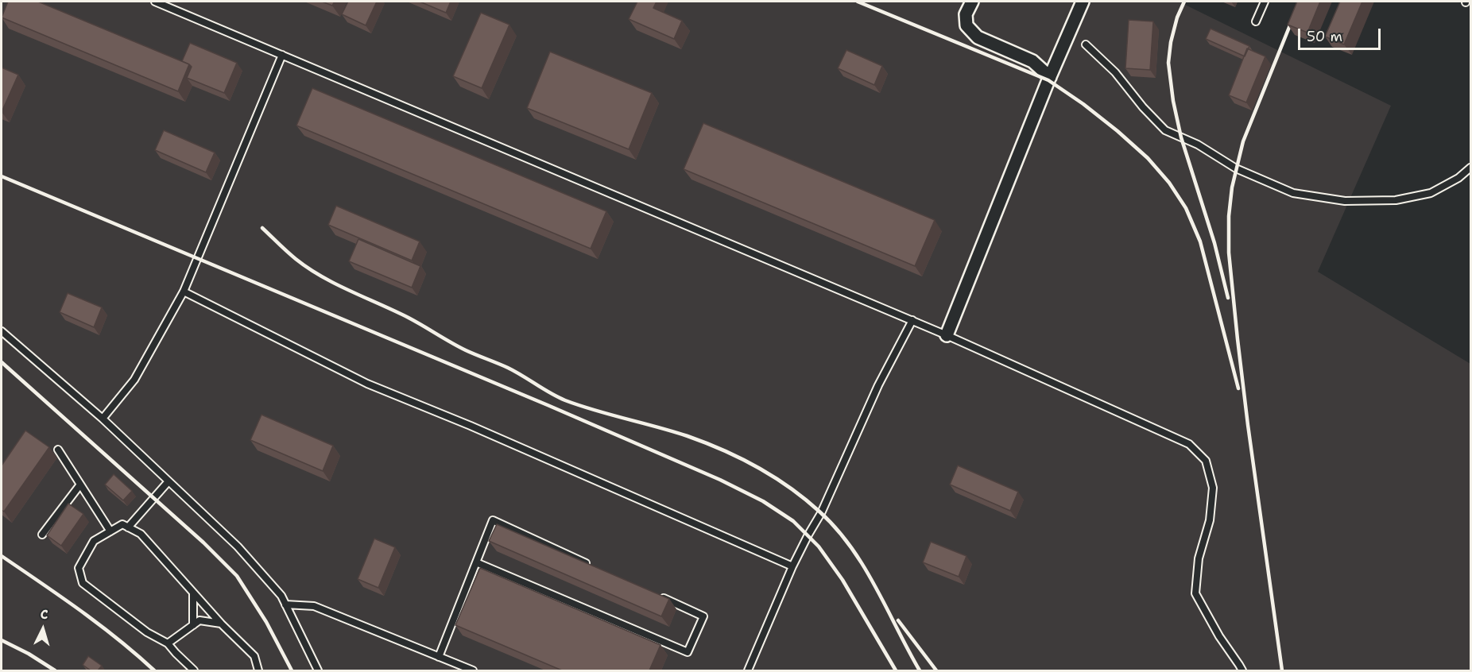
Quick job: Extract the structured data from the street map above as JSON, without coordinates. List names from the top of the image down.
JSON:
{
  "scale_bar": "50 m",
  "north": "top"
}
